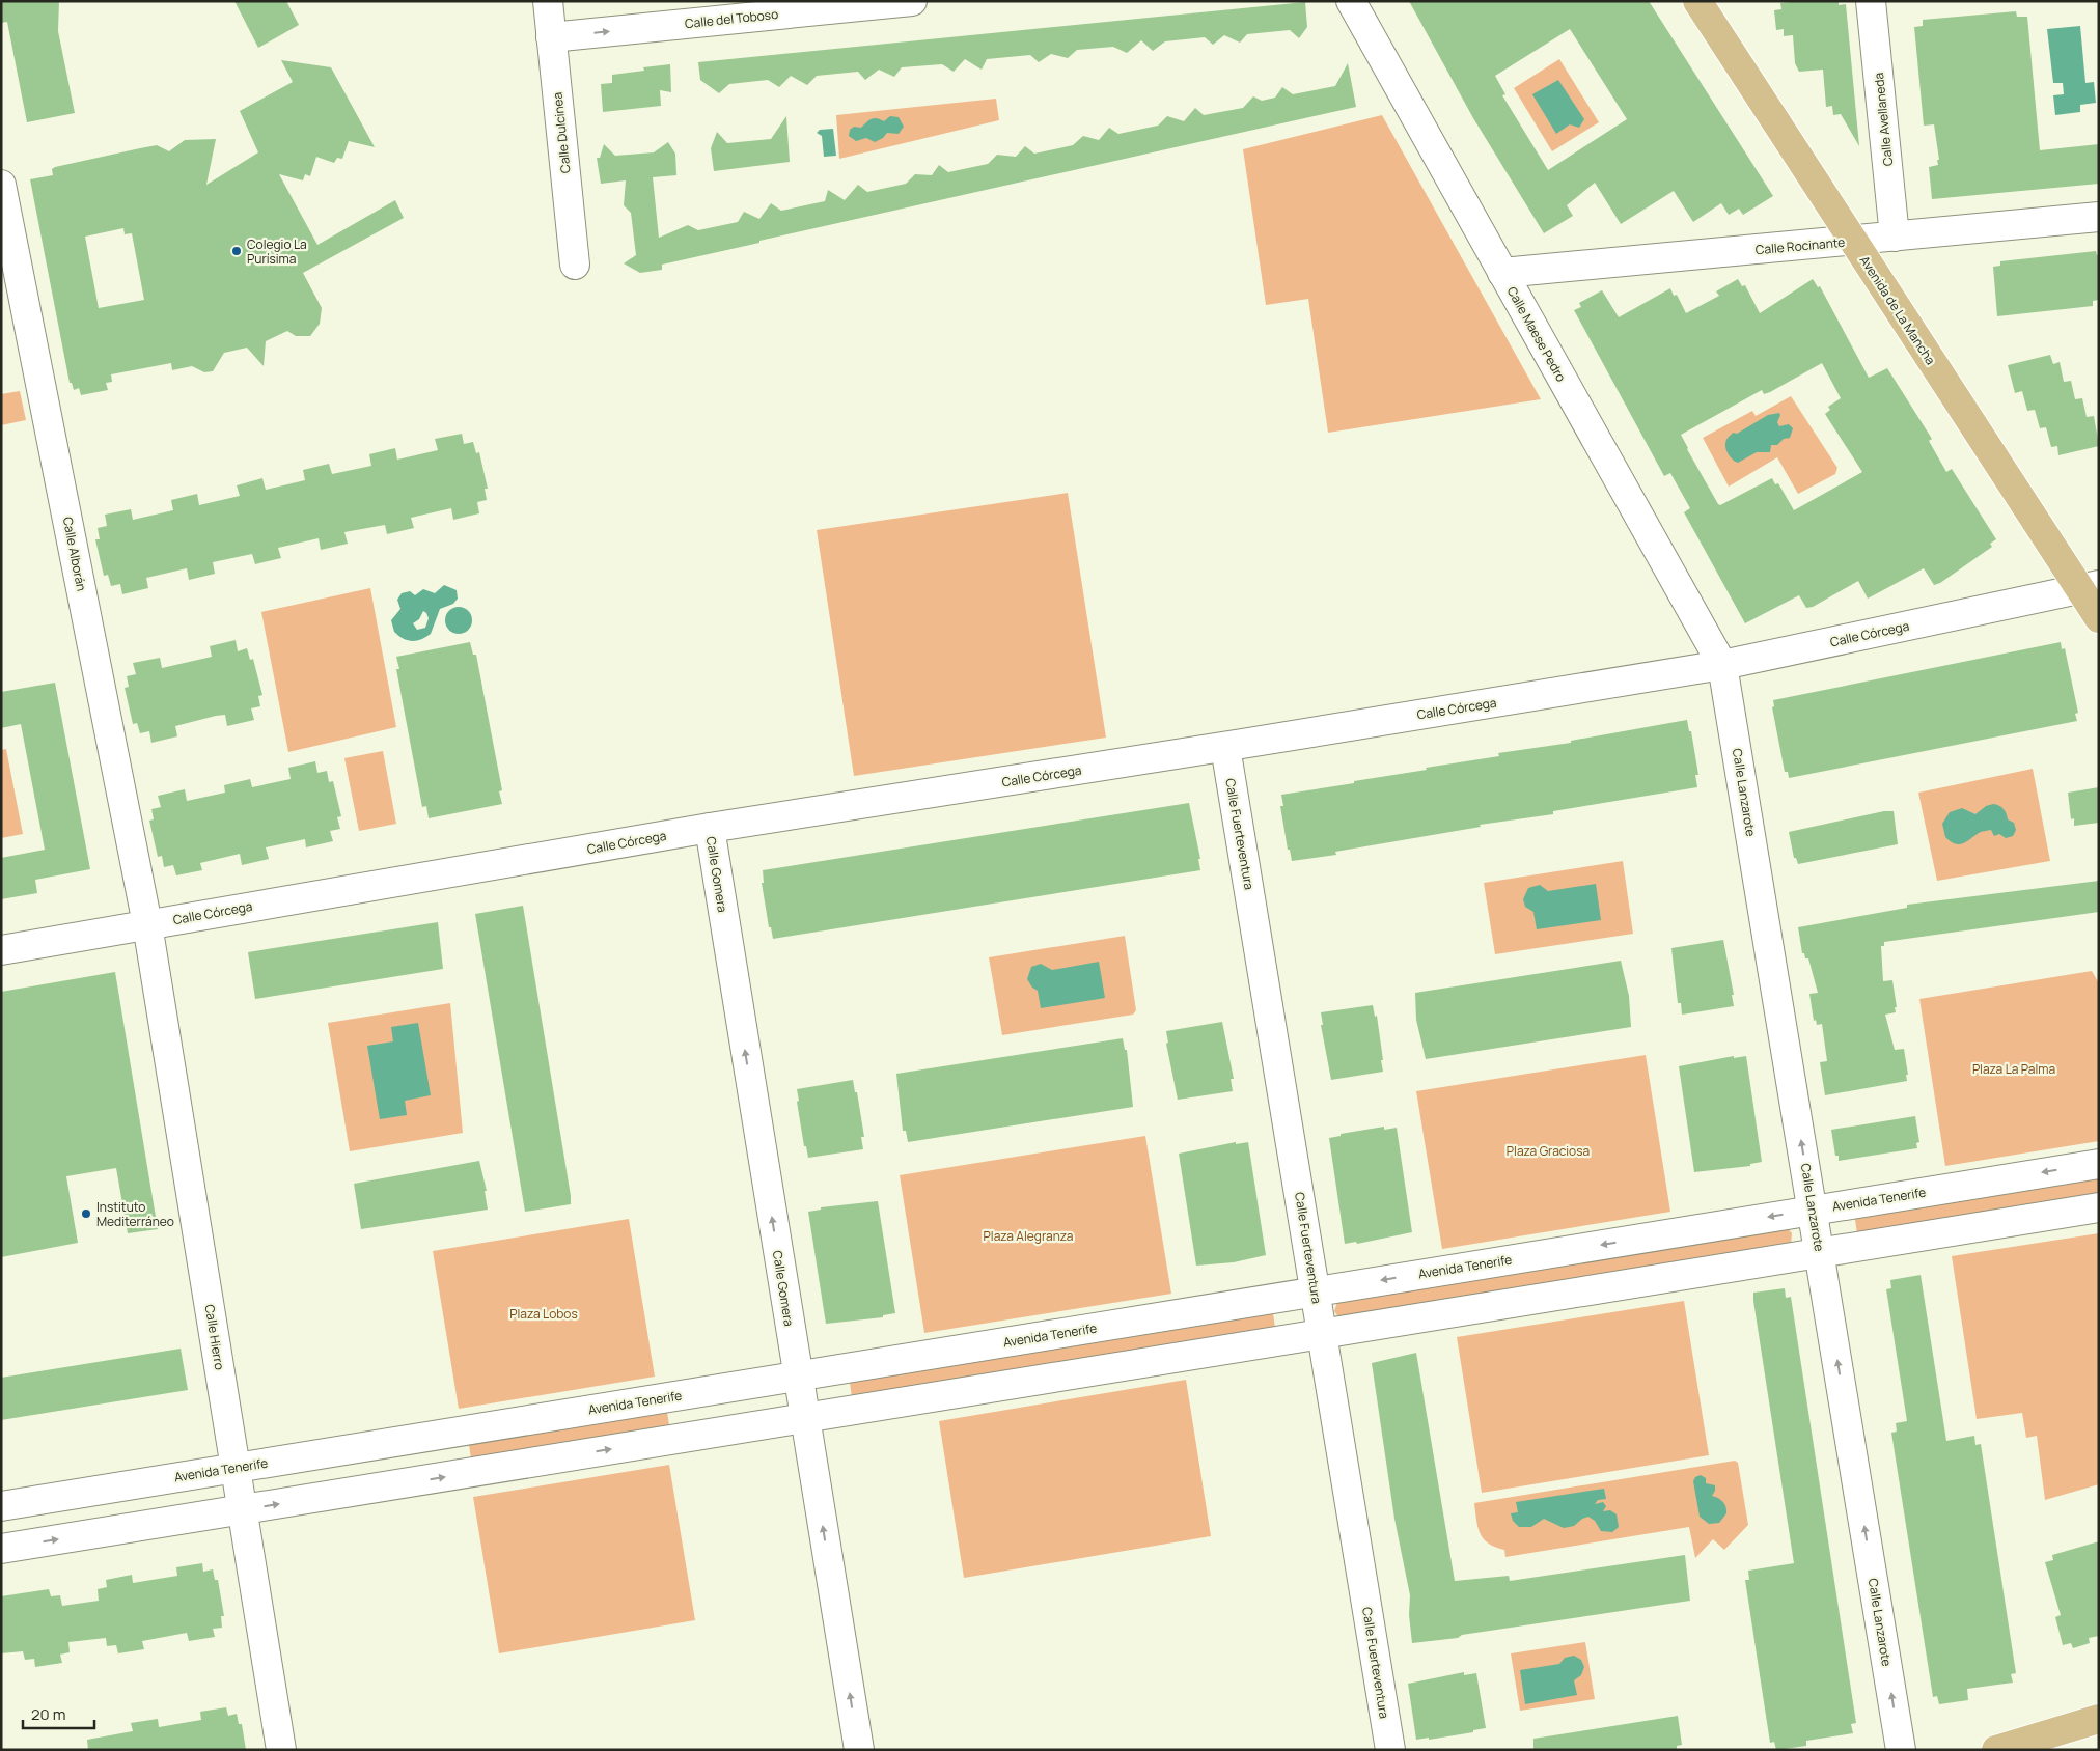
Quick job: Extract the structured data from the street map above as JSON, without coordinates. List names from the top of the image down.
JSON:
{
  "streets": {
    "main road": ["Avenida de La Mancha"],
    "street": [
      "Calle del Toboso",
      "Calle Avellaneda",
      "Calle Dulcinea",
      "Calle Rocinante",
      "Calle Maese Pedro",
      "Calle Alborán",
      "Calle Córcega",
      "Calle Lanzarote",
      "Calle Fuerteventura",
      "Calle Gomera",
      "Avenida Tenerife",
      "Calle Hierro"
    ]
  },
  "crossings": [
    ["Calle del Toboso", "Calle Dulcinea"],
    ["Calle Avellaneda", "Calle Rocinante"],
    ["Calle Rocinante", "Avenida de La Mancha"],
    ["Calle Rocinante", "Calle Maese Pedro"],
    ["Avenida de La Mancha", "Calle Córcega"],
    ["Calle Maese Pedro", "Calle Córcega"],
    ["Calle Maese Pedro", "Calle Lanzarote"],
    ["Calle Alborán", "Calle Córcega"],
    ["Calle Alborán", "Calle Hierro"],
    ["Calle Córcega", "Calle Lanzarote"],
    ["Calle Córcega", "Calle Fuerteventura"],
    ["Calle Córcega", "Calle Gomera"],
    ["Calle Córcega", "Calle Hierro"],
    ["Calle Lanzarote", "Avenida Tenerife"],
    ["Calle Fuerteventura", "Avenida Tenerife"],
    ["Calle Gomera", "Avenida Tenerife"],
    ["Avenida Tenerife", "Calle Hierro"]
  ],
  "one_way": ["Calle del Toboso", "Calle Lanzarote", "Calle Gomera"],
  "parks": [
    "Plaza La Palma",
    "Plaza Graciosa",
    "Plaza Alegranza",
    "Plaza Lobos"
  ],
  "places": ["Colegio La Purísima", "Instituto Mediterráneo"],
  "scale_bar": "20 m"
}
